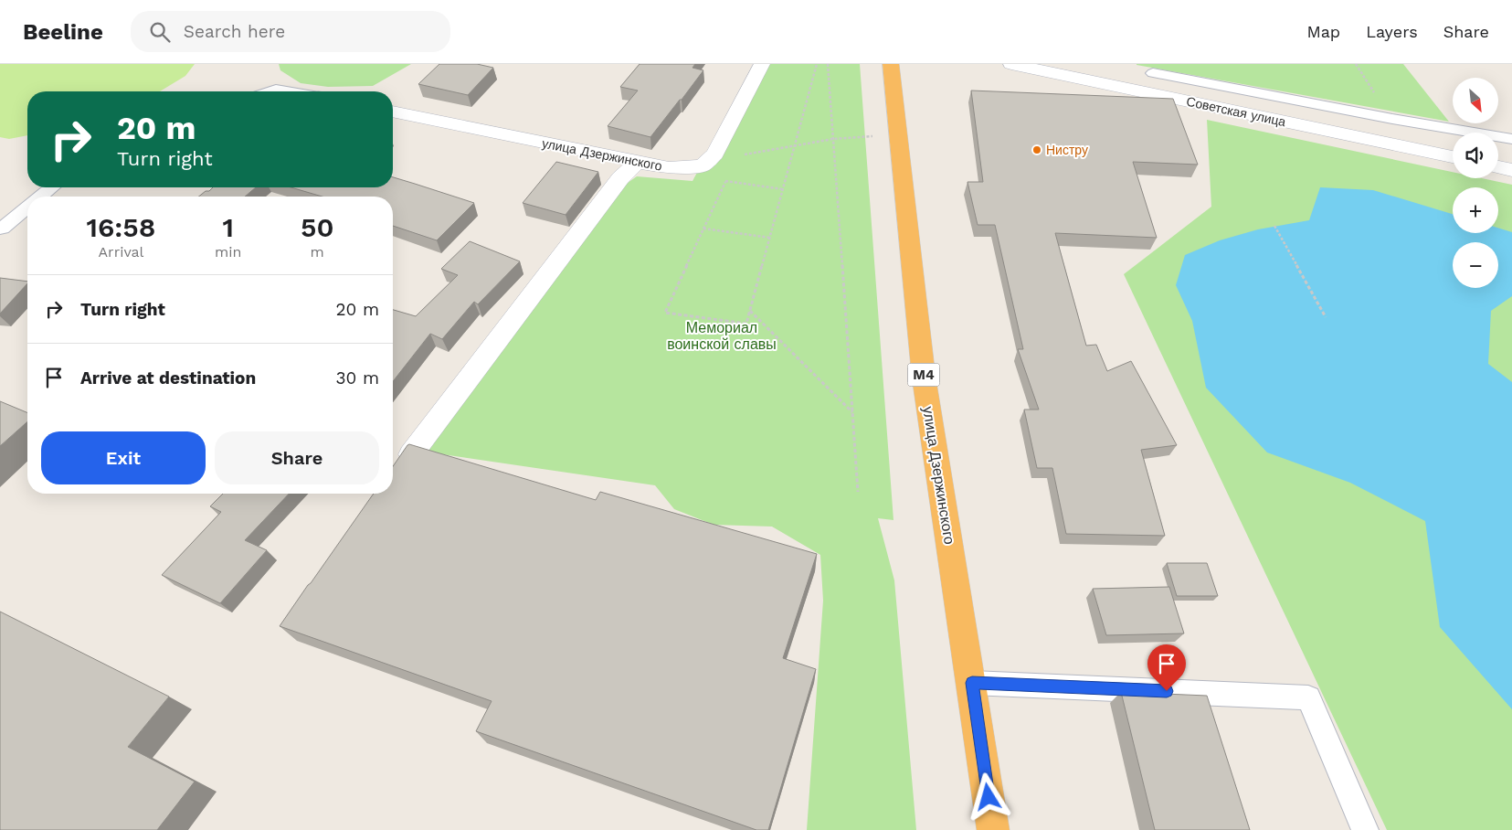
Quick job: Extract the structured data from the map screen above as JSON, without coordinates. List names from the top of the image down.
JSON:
{
  "streets": {
    "highway": ["улица Дзержинского", "M4"],
    "street": ["Советская улица"]
  },
  "parks": ["Мемориал воинской славы"],
  "places": ["Нистру"],
  "north": "bottom right",
  "page": {
    "header": "Beeline",
    "search": "Search here",
    "nav": ["Map", "Layers", "Share"],
    "map_buttons": ["+", "−"],
    "turn": ["20 m", "Turn right"],
    "eta": [
      "16:58",
      "Arrival",
      "1",
      "min",
      "50",
      "m"
    ],
    "list": [
      {
        "name": "Turn right",
        "value": "20 m"
      },
      {
        "name": "Arrive at destination",
        "value": "30 m"
      }
    ],
    "buttons": ["Exit", "Share"]
  }
}
